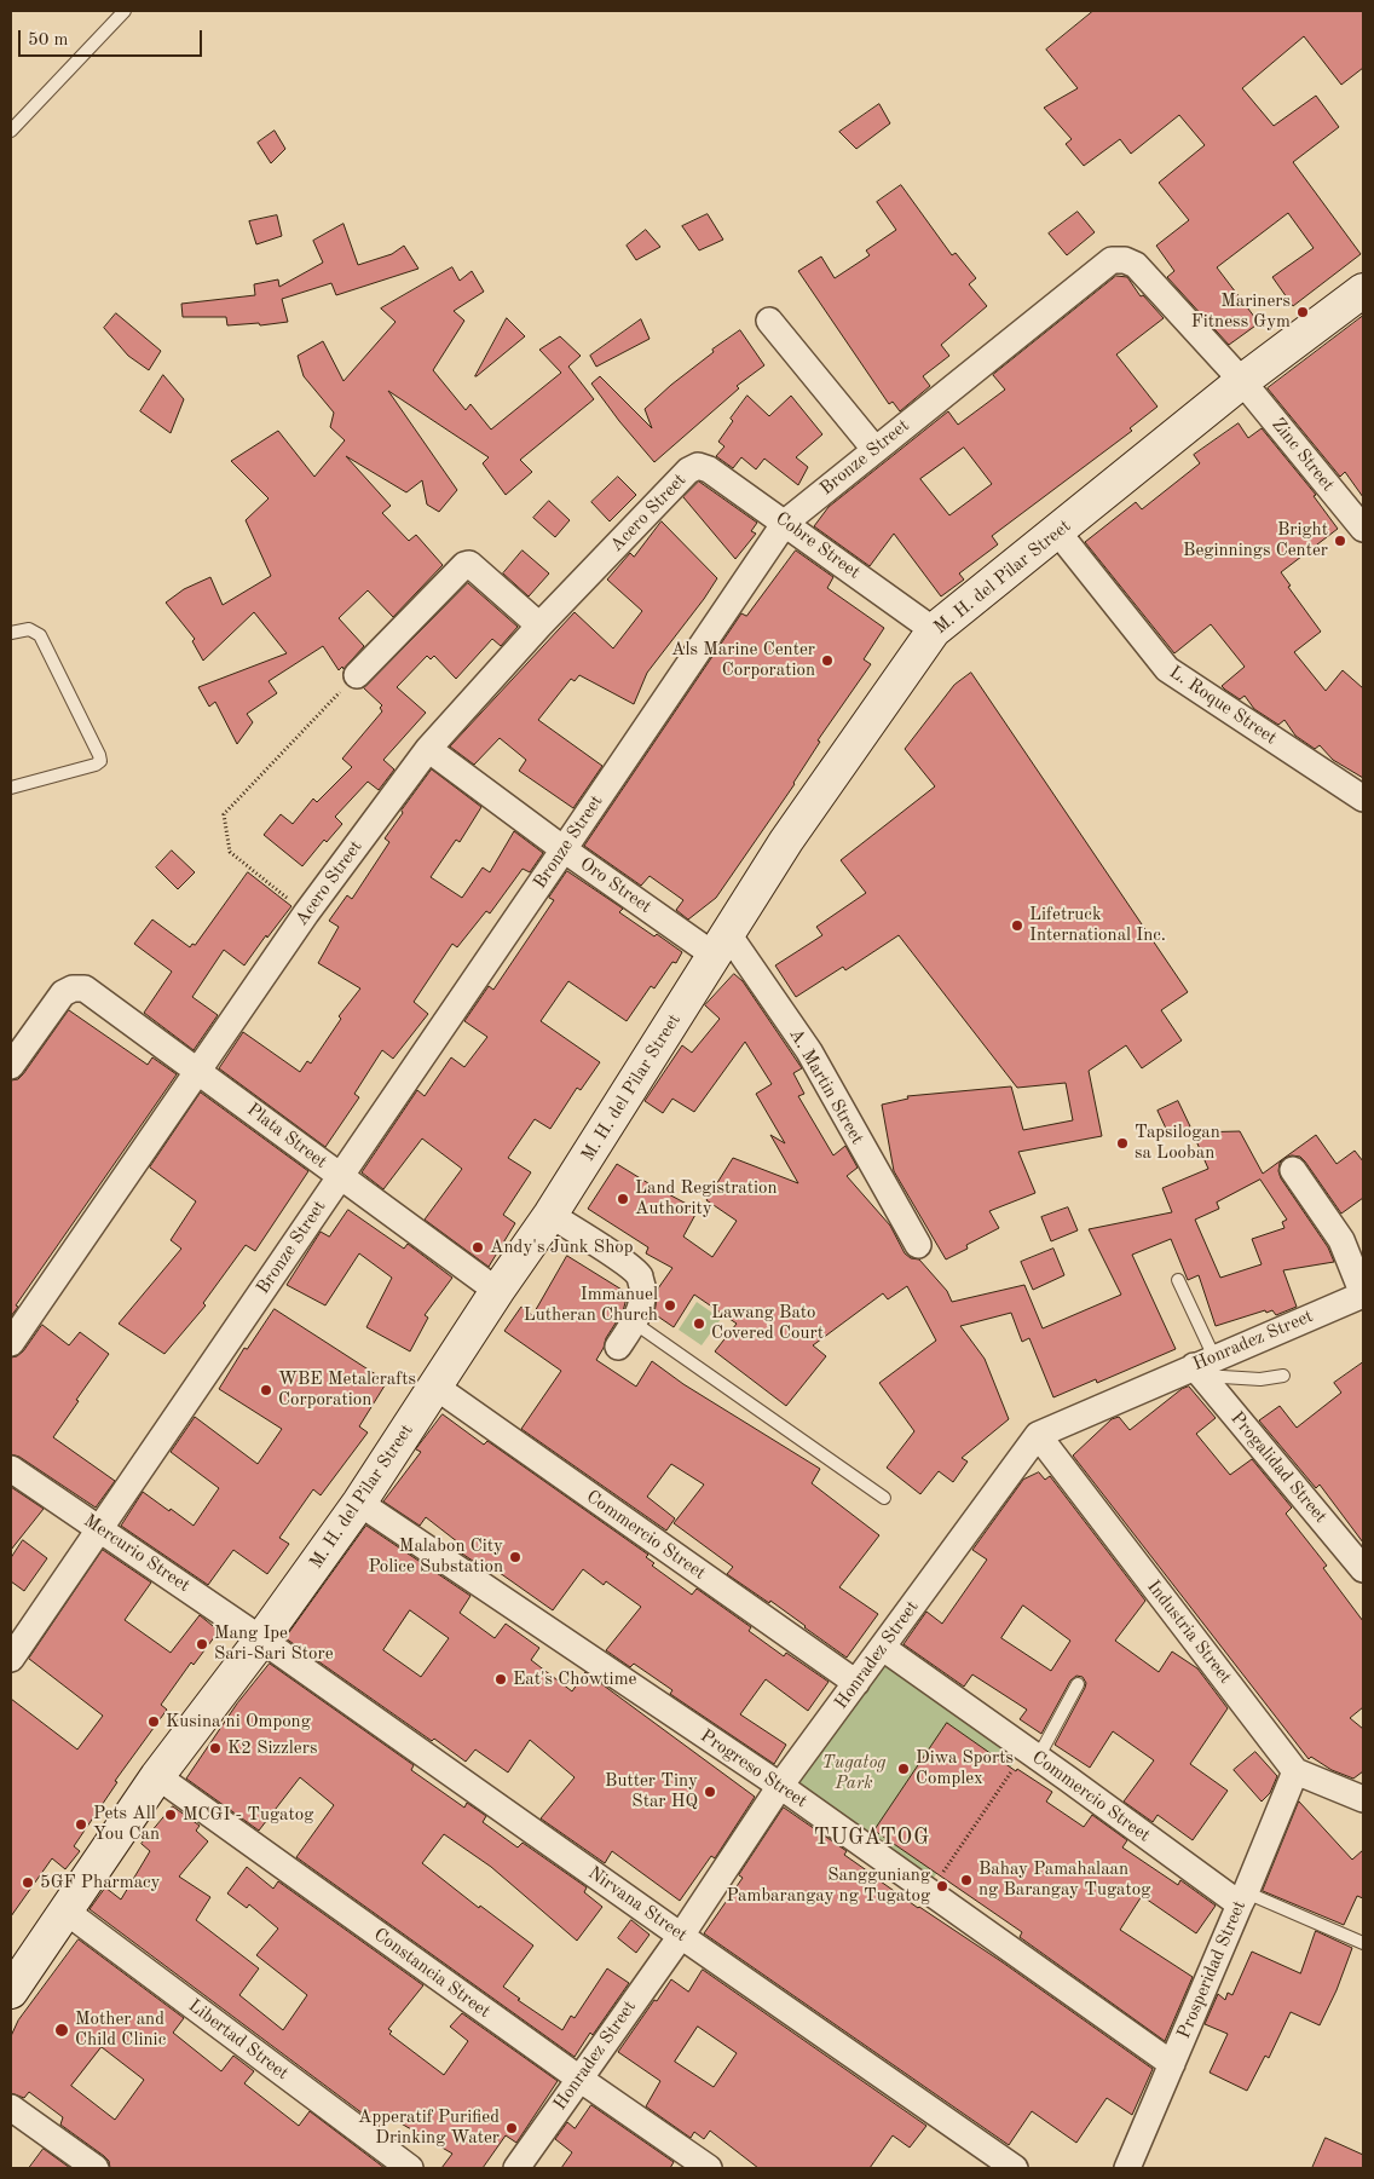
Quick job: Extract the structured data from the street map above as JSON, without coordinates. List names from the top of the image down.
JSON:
{
  "streets": {
    "main road": ["M. H. del Pilar Street"],
    "street": [
      "Zinc Street",
      "Bronze Street",
      "Acero Street",
      "Cobre Street",
      "L. Roque Street",
      "Oro Street",
      "A. Martin Street",
      "Plata Street",
      "Honradez Street",
      "Progalidad Street",
      "Commercio Street",
      "Mercurio Street",
      "Industria Street",
      "Progreso Street",
      "Nirvana Street",
      "Prosperidad Street",
      "Constancia Street",
      "Libertad Street"
    ]
  },
  "crossings": [
    ["Zinc Street", "Bronze Street"],
    ["Zinc Street", "M. H. del Pilar Street"],
    ["Bronze Street", "Cobre Street"],
    ["Bronze Street", "M. H. del Pilar Street"],
    ["Bronze Street", "Oro Street"],
    ["Bronze Street", "Plata Street"],
    ["Bronze Street", "Mercurio Street"],
    ["Acero Street", "Cobre Street"],
    ["Acero Street", "Oro Street"],
    ["Acero Street", "Plata Street"],
    ["Cobre Street", "M. H. del Pilar Street"],
    ["M. H. del Pilar Street", "L. Roque Street"],
    ["M. H. del Pilar Street", "Oro Street"],
    ["M. H. del Pilar Street", "A. Martin Street"],
    ["M. H. del Pilar Street", "Plata Street"],
    ["M. H. del Pilar Street", "Commercio Street"],
    ["M. H. del Pilar Street", "Mercurio Street"],
    ["M. H. del Pilar Street", "Progreso Street"],
    ["M. H. del Pilar Street", "Nirvana Street"],
    ["M. H. del Pilar Street", "Constancia Street"],
    ["M. H. del Pilar Street", "Libertad Street"],
    ["Oro Street", "A. Martin Street"],
    ["Honradez Street", "Progalidad Street"],
    ["Honradez Street", "Commercio Street"],
    ["Honradez Street", "Industria Street"],
    ["Honradez Street", "Progreso Street"],
    ["Honradez Street", "Nirvana Street"],
    ["Honradez Street", "Constancia Street"],
    ["Commercio Street", "Prosperidad Street"],
    ["Mercurio Street", "Nirvana Street"],
    ["Industria Street", "Prosperidad Street"],
    ["Progreso Street", "Prosperidad Street"]
  ],
  "districts": ["TUGATOG"],
  "parks": ["Tugatog Park"],
  "places": [
    "Mariners Fitness Gym",
    "Bright Beginnings Center",
    "Als Marine Center Corporation",
    "Lifetruck International Inc.",
    "Tapsilogan sa Looban",
    "Land Registration Authority",
    "Andy's Junk Shop",
    "Immanuel Lutheran Church",
    "Lawang Bato Covered Court",
    "WBE Metalcrafts Corporation",
    "Malabon City Police Substation",
    "Mang Ipe Sari-Sari Store",
    "Eat's Chowtime",
    "Kusina ni Ompong",
    "K2 Sizzlers",
    "Diwa Sports Complex",
    "Butter Tiny Star HQ",
    "MCGI - Tugatog",
    "Pets All You Can",
    "Bahay Pamahalaan ng Barangay Tugatog",
    "5GF Pharmacy",
    "Sangguniang Pambarangay ng Tugatog",
    "Mother and Child Clinic",
    "Apperatif Purified Drinking Water"
  ],
  "scale_bar": "50 m"
}
